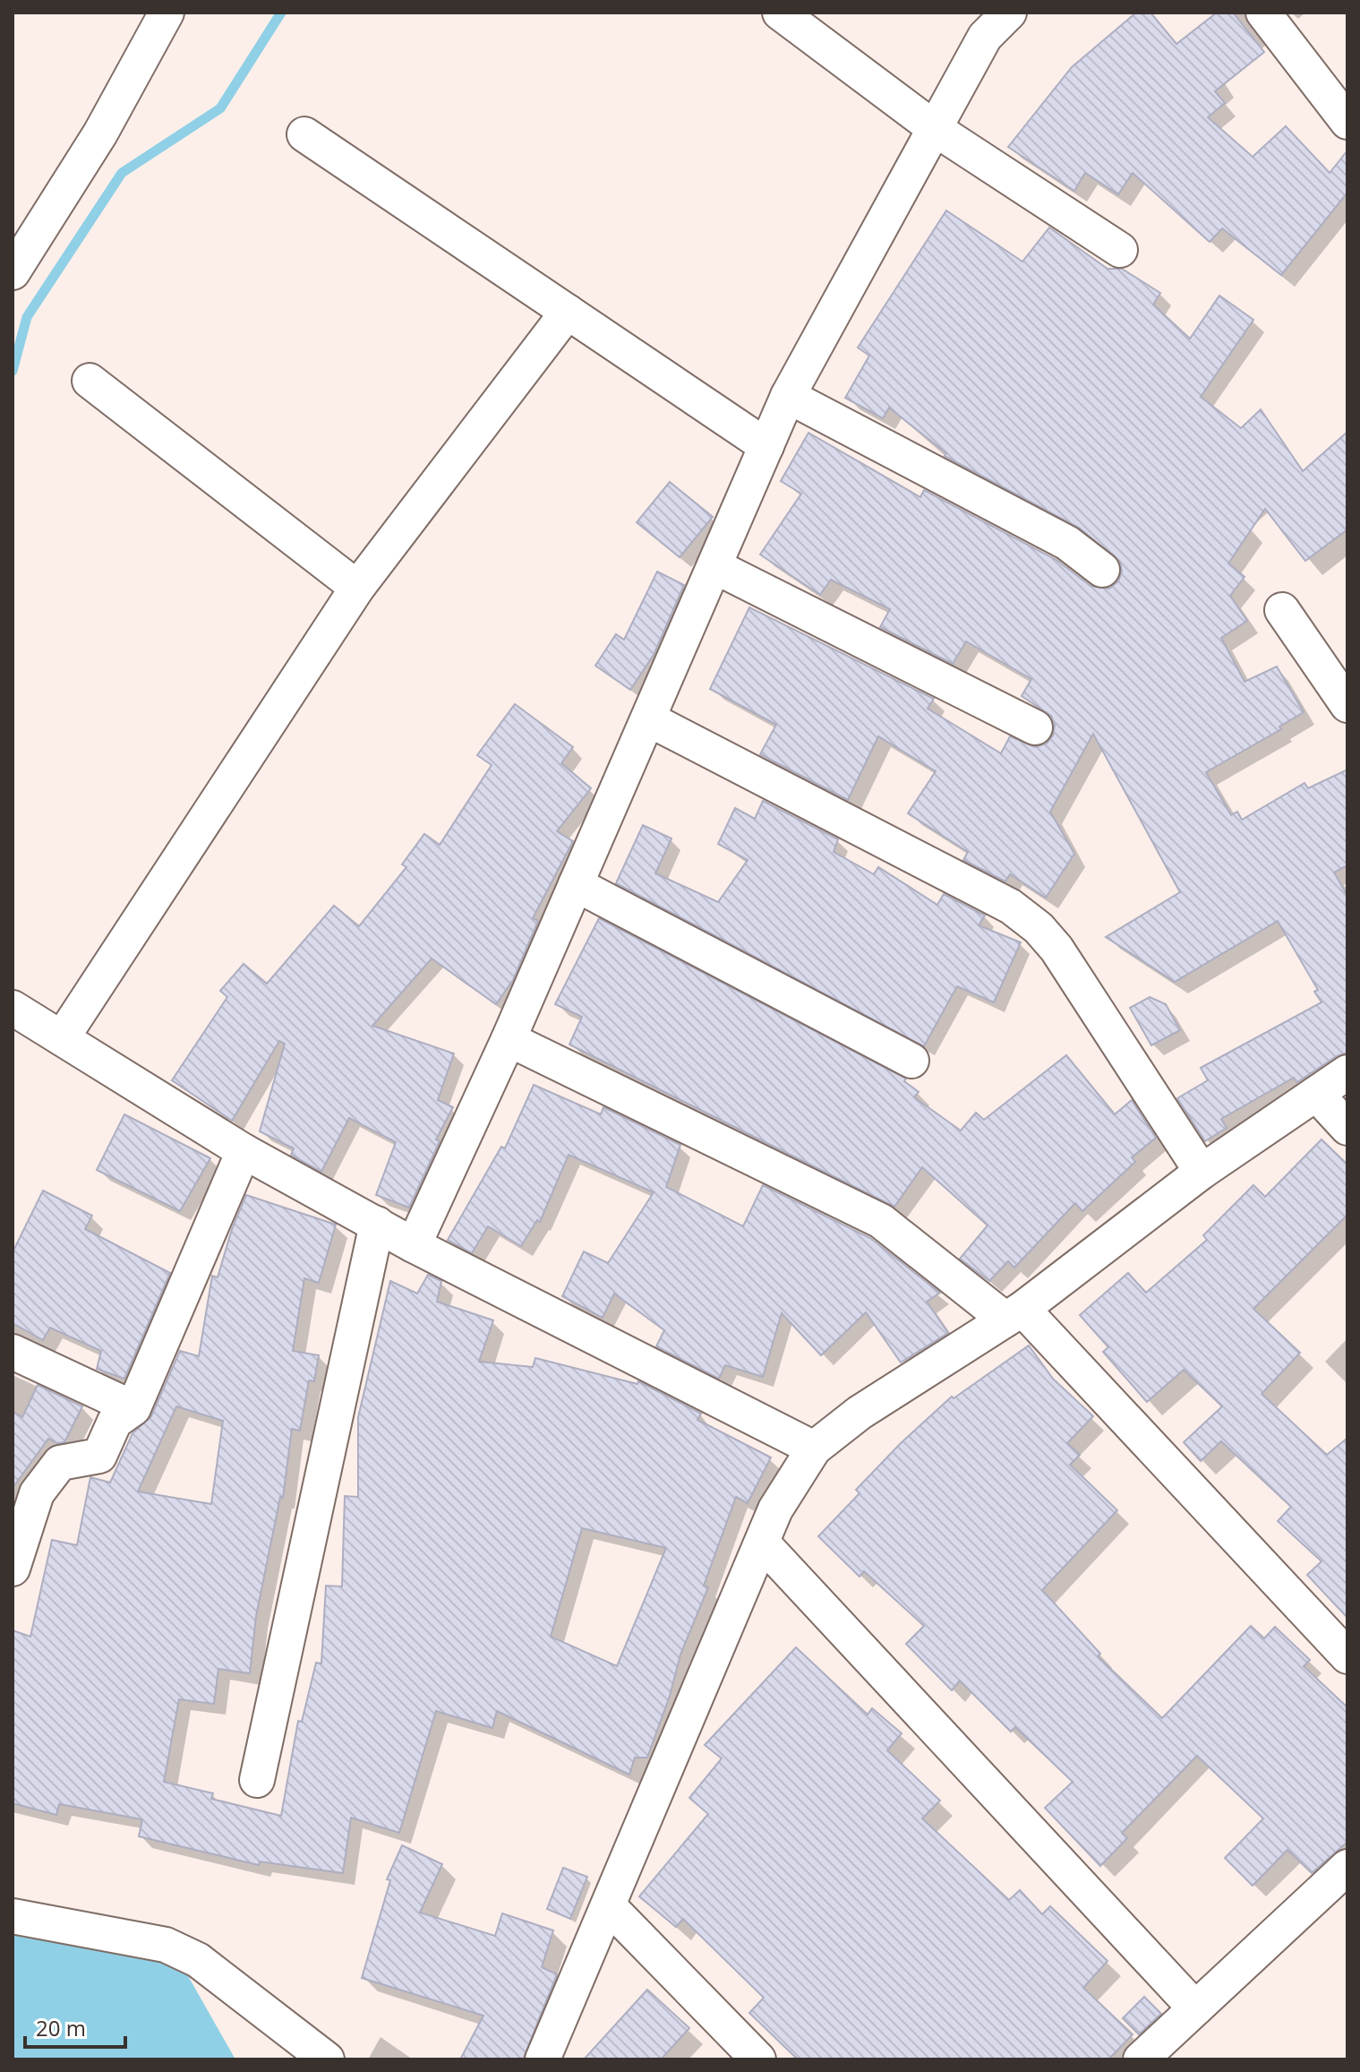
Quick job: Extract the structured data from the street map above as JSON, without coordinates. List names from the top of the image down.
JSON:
{
  "scale_bar": "20 m"
}
